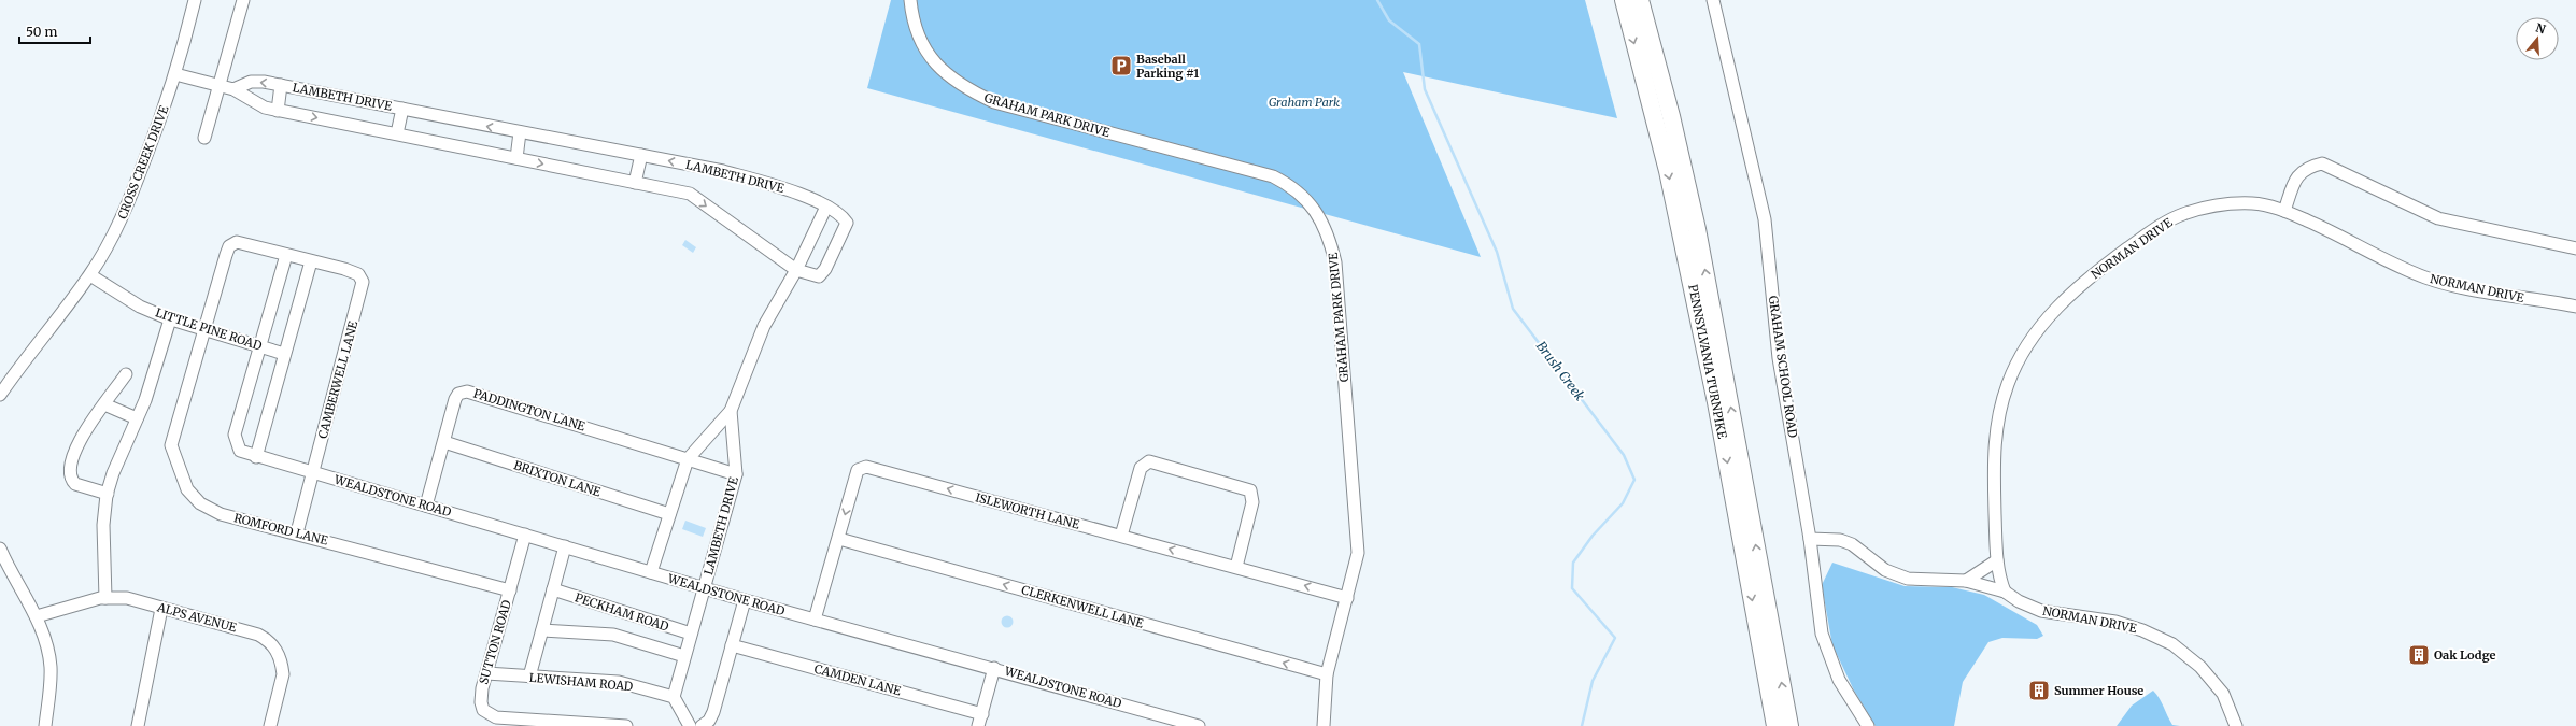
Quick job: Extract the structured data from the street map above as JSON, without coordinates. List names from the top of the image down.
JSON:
{
  "streets": {
    "highway": ["PENNSYLVANIA TURNPIKE"],
    "street": [
      "LAMBETH DRIVE",
      "GRAHAM PARK DRIVE",
      "CROSS CREEK DRIVE",
      "NORMAN DRIVE",
      "LITTLE PINE ROAD",
      "GRAHAM SCHOOL ROAD",
      "CAMBERWELL LANE",
      "PADDINGTON LANE",
      "BRIXTON LANE",
      "WEALDSTONE ROAD",
      "ISLEWORTH LANE",
      "ROMFORD LANE",
      "CLERKENWELL LANE",
      "PECKHAM ROAD",
      "ALPS AVENUE",
      "SUTTON ROAD",
      "CAMDEN LANE",
      "LEWISHAM ROAD"
    ]
  },
  "crossings": [
    ["LAMBETH DRIVE", "PADDINGTON LANE"],
    ["LAMBETH DRIVE", "BRIXTON LANE"],
    ["LAMBETH DRIVE", "WEALDSTONE ROAD"],
    ["GRAHAM PARK DRIVE", "ISLEWORTH LANE"],
    ["GRAHAM PARK DRIVE", "CLERKENWELL LANE"],
    ["CROSS CREEK DRIVE", "LITTLE PINE ROAD"],
    ["NORMAN DRIVE", "GRAHAM SCHOOL ROAD"],
    ["LITTLE PINE ROAD", "WEALDSTONE ROAD"],
    ["LITTLE PINE ROAD", "ROMFORD LANE"],
    ["CAMBERWELL LANE", "WEALDSTONE ROAD"],
    ["CAMBERWELL LANE", "ROMFORD LANE"],
    ["PADDINGTON LANE", "BRIXTON LANE"],
    ["PADDINGTON LANE", "WEALDSTONE ROAD"],
    ["WEALDSTONE ROAD", "ISLEWORTH LANE"],
    ["WEALDSTONE ROAD", "ROMFORD LANE"],
    ["WEALDSTONE ROAD", "SUTTON ROAD"],
    ["ISLEWORTH LANE", "CLERKENWELL LANE"],
    ["ROMFORD LANE", "SUTTON ROAD"],
    ["SUTTON ROAD", "LEWISHAM ROAD"]
  ],
  "one_way": ["ISLEWORTH LANE", "CLERKENWELL LANE"],
  "water": ["Brush Creek"],
  "parks": ["Graham Park"],
  "places": {
    "parking": ["Baseball Parking #1"],
    "building": ["Oak Lodge", "Summer House"]
  },
  "scale_bar": "50 m",
  "north": "top"
}
